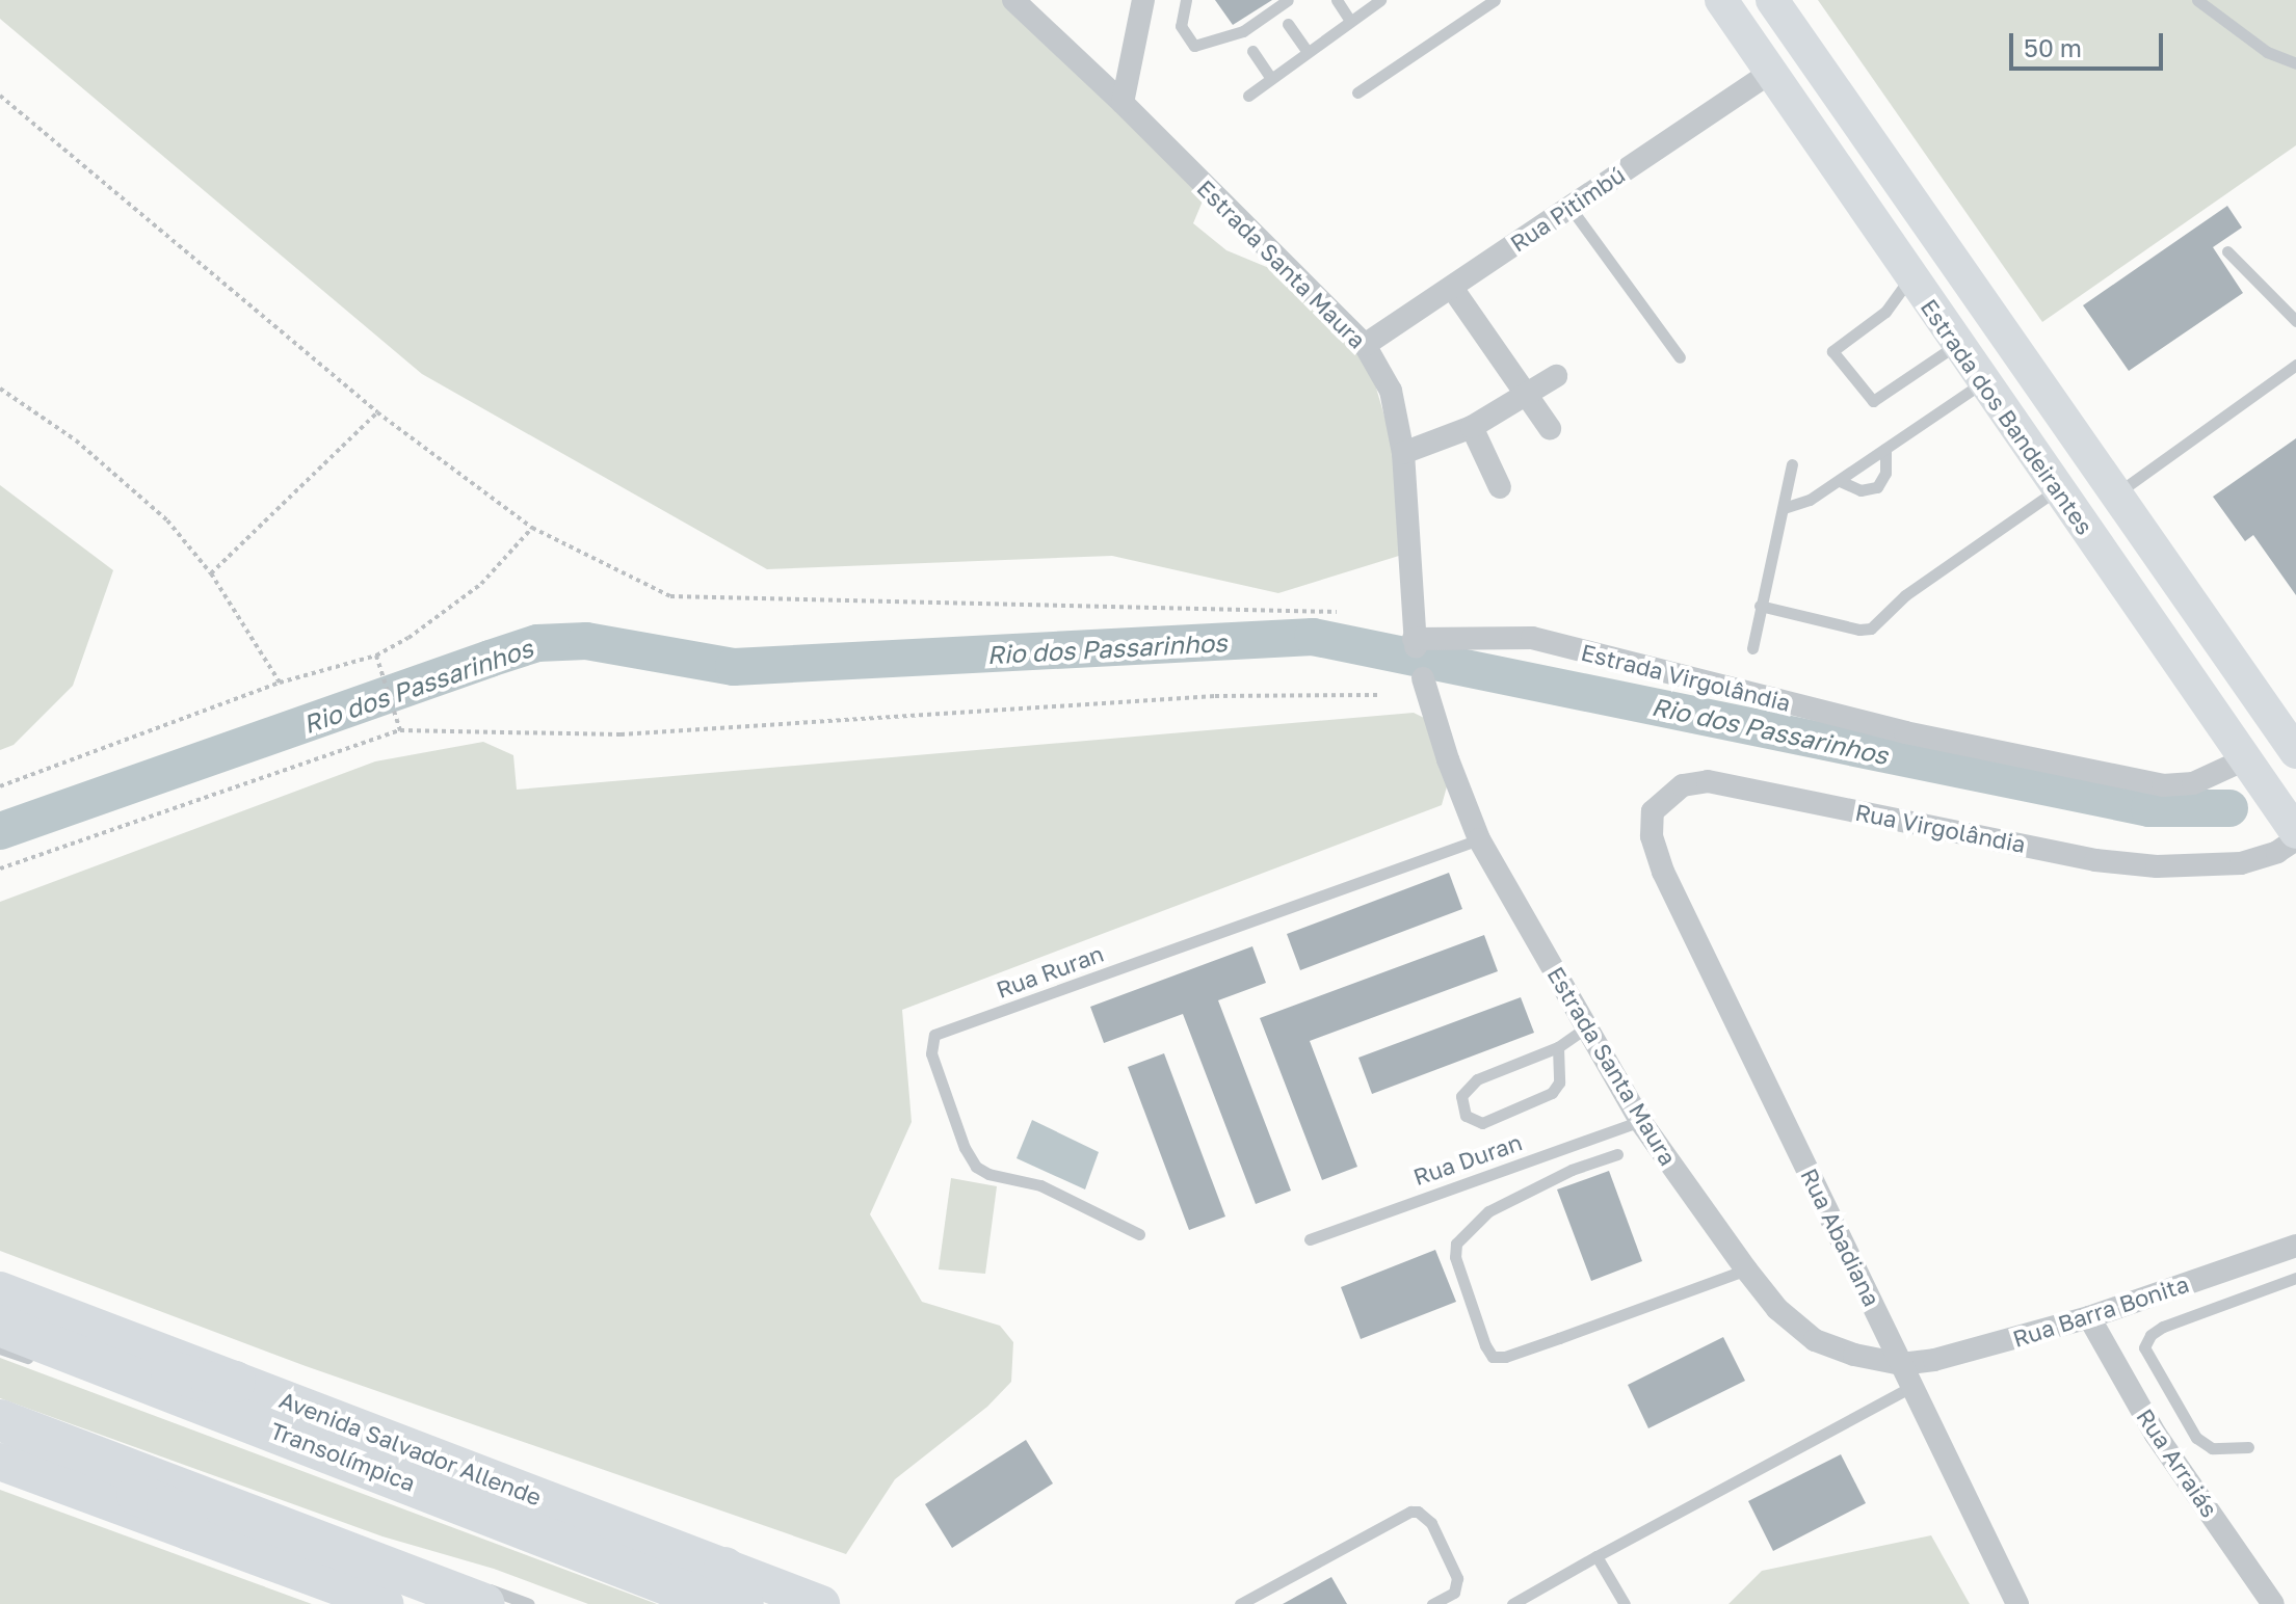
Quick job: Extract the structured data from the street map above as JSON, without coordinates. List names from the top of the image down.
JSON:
{
  "streets": {
    "highway": ["Avenida Salvador Allende"],
    "main road": ["Estrada dos Bandeirantes"],
    "street": [
      "Rua Pitimbú",
      "Estrada Santa Maura",
      "Estrada Virgolândia",
      "Rua Virgolândia",
      "Rua Abadiana",
      "Rua Barra Bonita",
      "Rua Arraiás"
    ],
    "lane": ["Rua Ruran", "Rua Duran"]
  },
  "crossings": [
    ["Rua Pitimbú", "Estrada Santa Maura"],
    ["Rua Pitimbú", "Estrada dos Bandeirantes"],
    ["Estrada Santa Maura", "Estrada Virgolândia"],
    ["Estrada Santa Maura", "Rua Ruran"],
    ["Estrada Santa Maura", "Rua Duran"],
    ["Estrada Santa Maura", "Rua Abadiana"],
    ["Estrada Santa Maura", "Rua Barra Bonita"],
    ["Estrada dos Bandeirantes", "Estrada Virgolândia"],
    ["Rua Virgolândia", "Rua Abadiana"],
    ["Rua Abadiana", "Rua Barra Bonita"],
    ["Rua Barra Bonita", "Rua Arraiás"]
  ],
  "water": ["Rio dos Passarinhos"],
  "scale_bar": "50 m"
}
